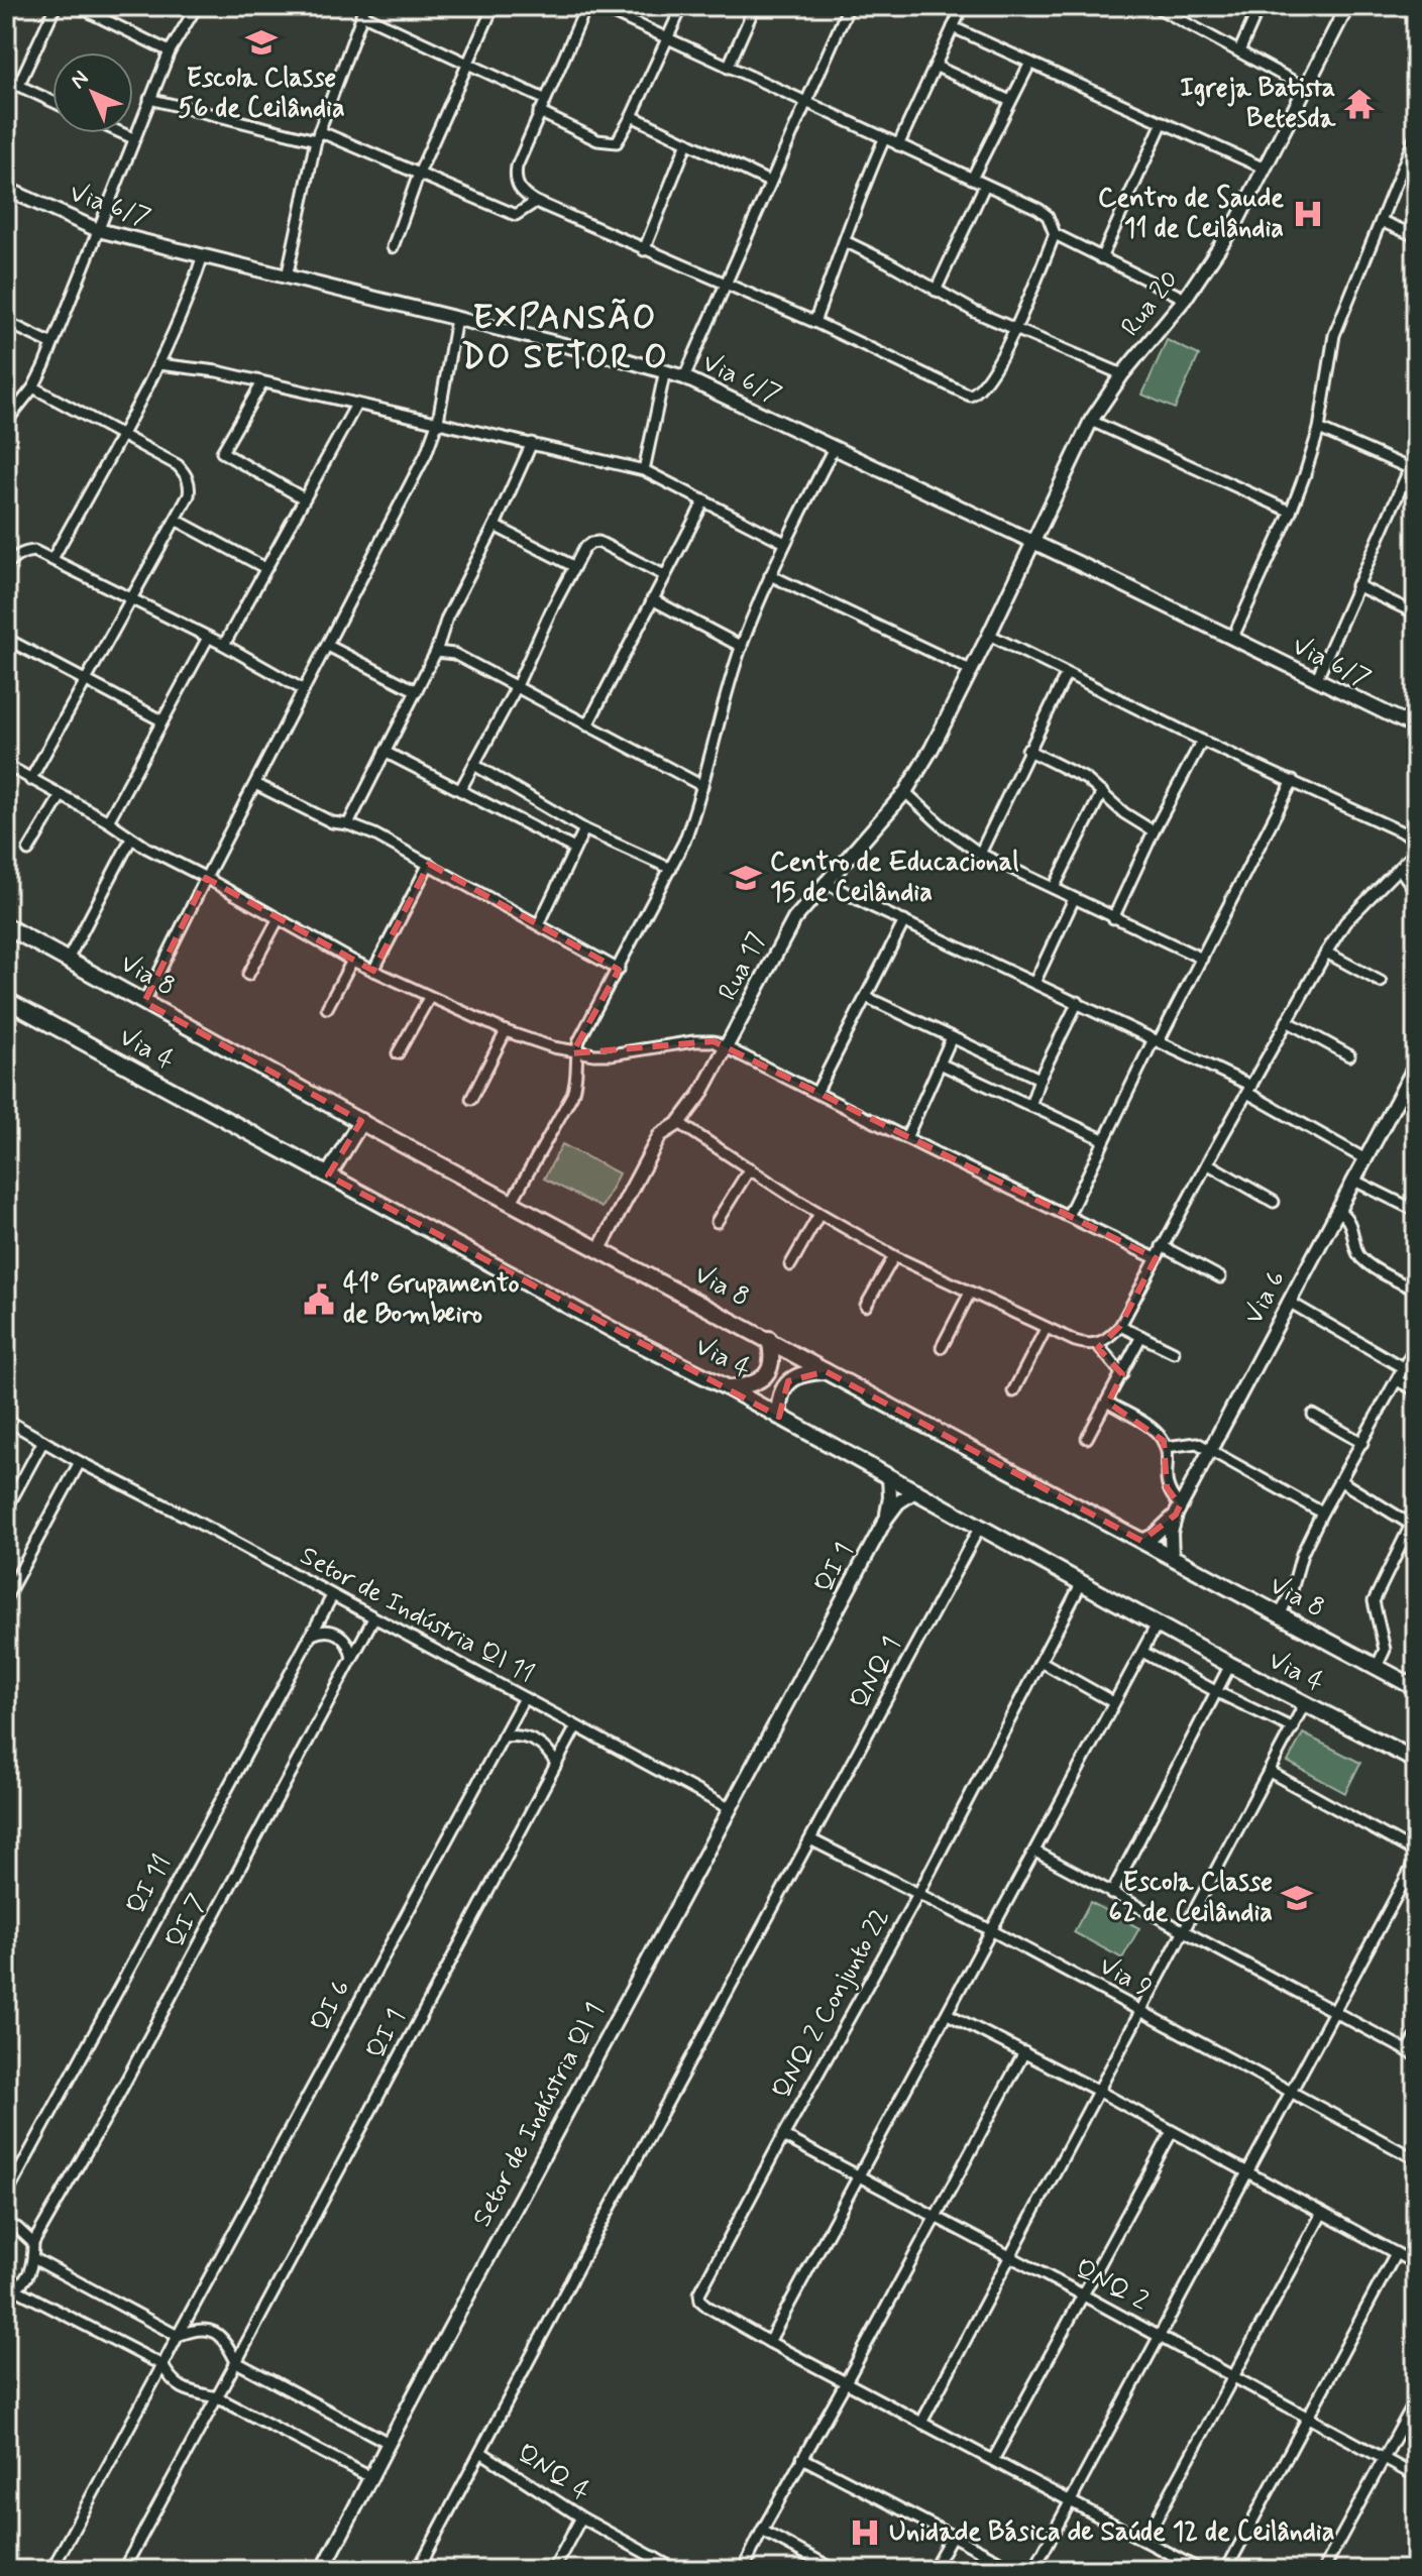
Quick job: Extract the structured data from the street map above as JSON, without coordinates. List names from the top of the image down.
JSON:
{
  "streets": {
    "main road": ["Via 8", "Via 4"],
    "street": [
      "Via 6/7",
      "Rua 20",
      "Rua 17",
      "Via 6",
      "QI 1",
      "Setor de Indústria QI 11",
      "QNQ 1",
      "QI 11",
      "QI 7",
      "Via 9",
      "QNQ 2 Conjunto 22",
      "QI 6",
      "Setor de Indústria QI 1",
      "QNQ 2",
      "QNQ 4"
    ]
  },
  "crossings": [
    ["Via 6/7", "Rua 20"],
    ["Via 6/7", "Rua 17"],
    ["Rua 20", "Rua 17"],
    ["Rua 17", "Via 8"],
    ["Via 8", "Via 6"],
    ["Via 4", "QI 1"],
    ["Via 4", "QNQ 1"],
    ["QI 1", "Setor de Indústria QI 11"],
    ["QI 1", "QI 6"],
    ["QI 1", "Setor de Indústria QI 1"],
    ["Setor de Indústria QI 11", "QI 11"],
    ["Setor de Indústria QI 11", "QI 7"],
    ["Setor de Indústria QI 11", "QI 6"],
    ["Setor de Indústria QI 11", "Setor de Indústria QI 1"],
    ["QNQ 1", "Via 9"],
    ["Via 9", "QNQ 2 Conjunto 22"],
    ["QNQ 2 Conjunto 22", "QNQ 2"]
  ],
  "districts": ["EXPANSÃO DO SETOR O"],
  "places": {
    "school or university": ["Escola Classe 56 de Ceilândia", "Centro de Educacional 15 de Ceilândia", "Escola Classe 62 de Ceilândia"],
    "temple": ["Igreja Batista Betesda"],
    "hospital": ["Centro de Saude 11 de Ceilândia", "Unidade Básica de Saúde 12 de Ceilândia"],
    "public building": ["41º Grupamento de Bombeiro"]
  },
  "north": "top left"
}
